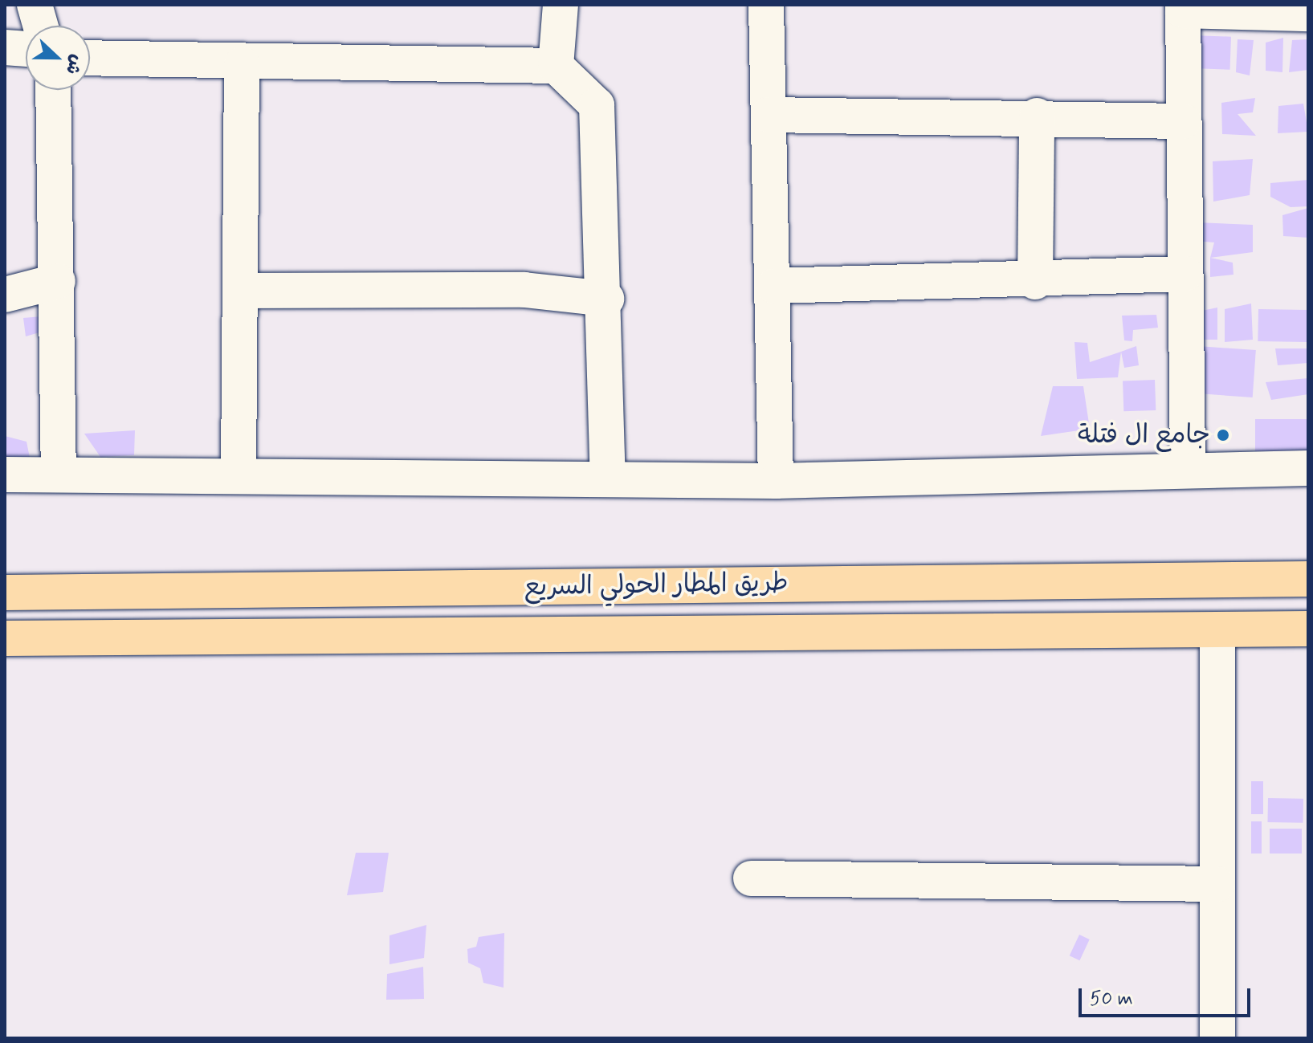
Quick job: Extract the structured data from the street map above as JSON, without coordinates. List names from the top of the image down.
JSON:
{
  "streets": {
    "highway": ["طريق المطار الحولي السريع"]
  },
  "places": ["جامع ال فتلة"],
  "scale_bar": "50 m",
  "north": "right"
}
